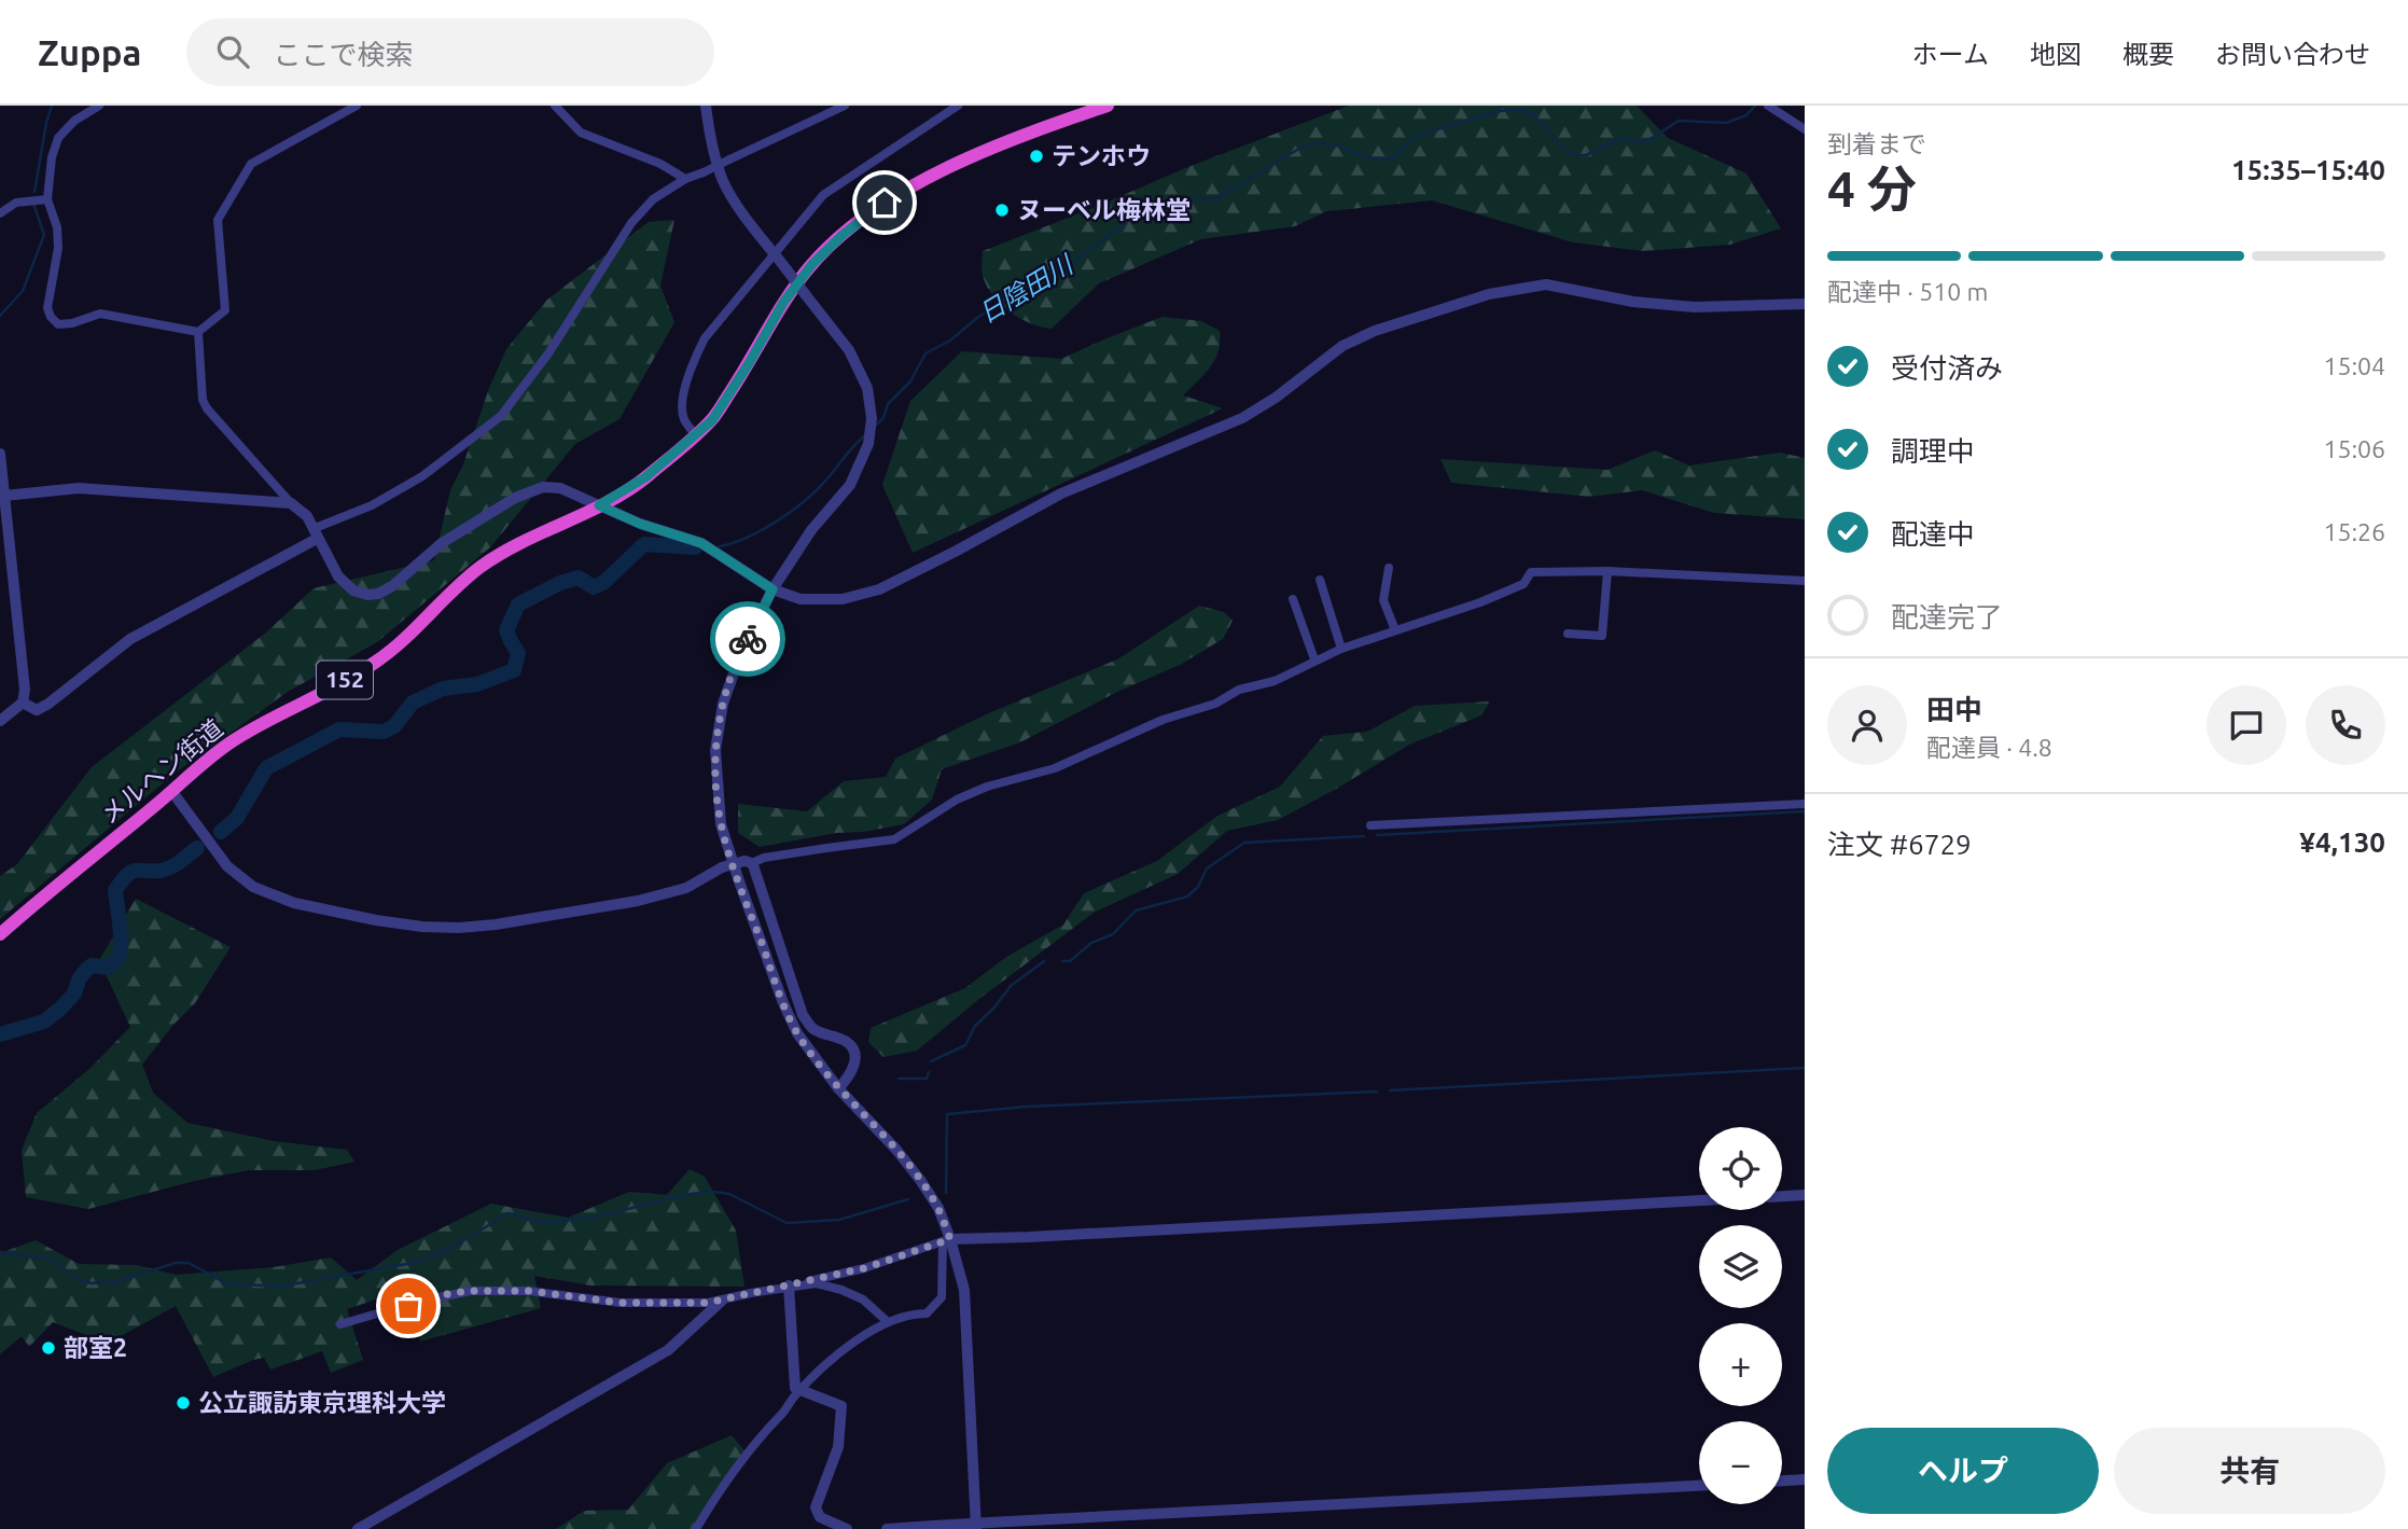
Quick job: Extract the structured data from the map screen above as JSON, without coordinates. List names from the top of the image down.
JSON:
{
  "streets": {
    "highway": ["152", "メルヘン街道"]
  },
  "water": ["日陰田川"],
  "places": [
    "テンホウ",
    "ヌーベル梅林堂",
    "部室2",
    "公立諏訪東京理科大学"
  ],
  "page": {
    "header": "Zuppa",
    "search": "ここで検索",
    "nav": [
      "ホーム",
      "地図",
      "概要",
      "お問い合わせ"
    ],
    "heading": ["4 分", "到着まで", "15:35–15:40"],
    "panel": [
      "田中",
      "配達員 · 4.8",
      "注文 #6729",
      "¥4,130"
    ],
    "bar": "配達中 · 510 m",
    "list": [
      ["受付済み", "15:04"],
      ["調理中", "15:06"],
      ["配達中", "15:26"],
      "配達完了"
    ],
    "map_buttons": ["+", "−"],
    "buttons": ["ヘルプ", "共有"]
  }
}
